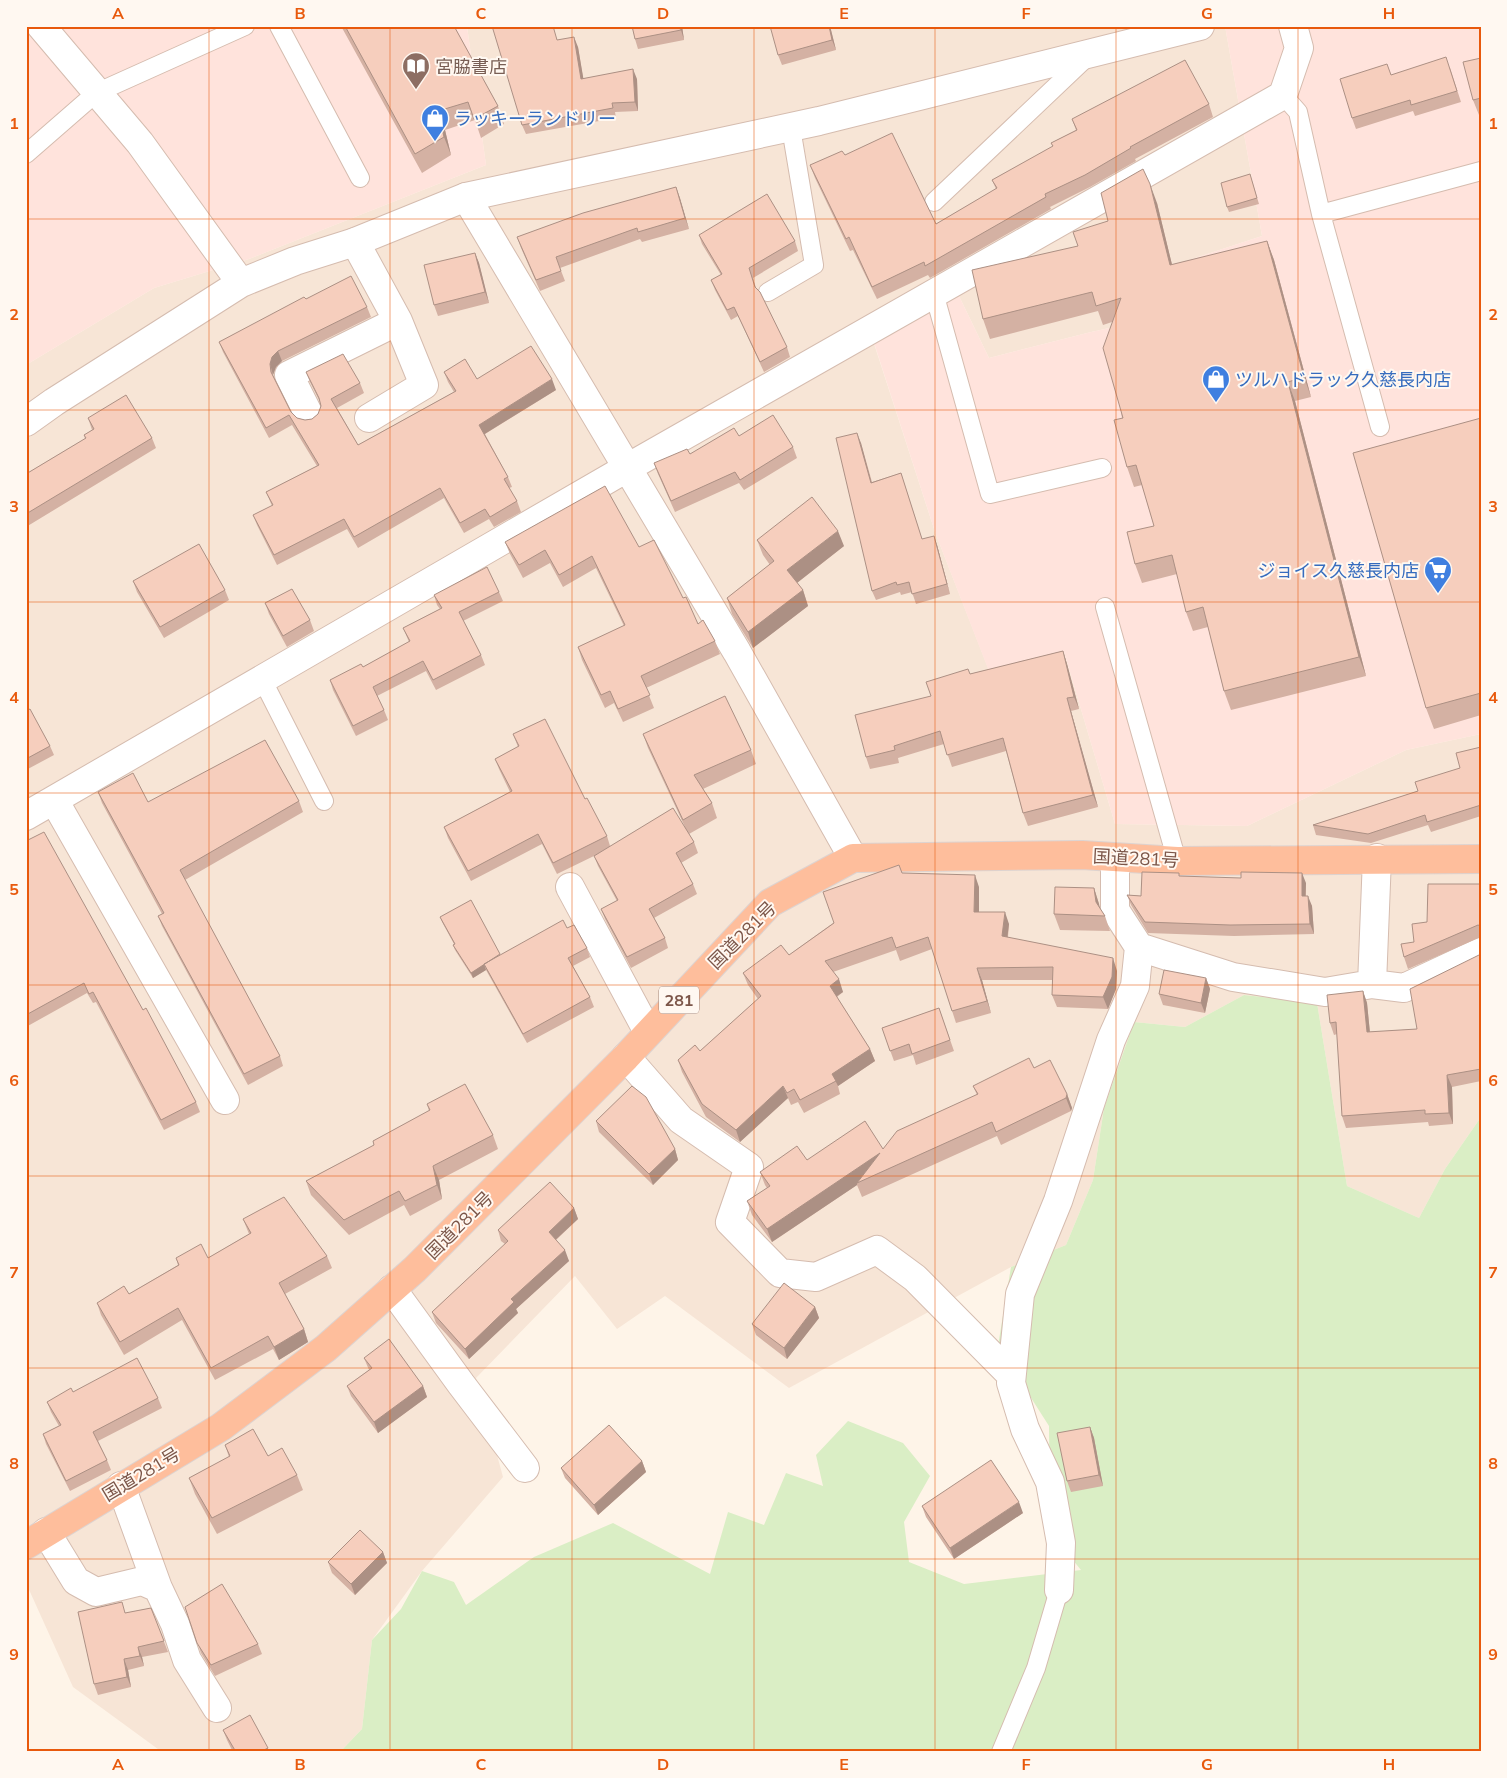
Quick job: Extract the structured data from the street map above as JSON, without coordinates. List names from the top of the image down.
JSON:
{
  "streets": {
    "highway": ["国道281号", "281"]
  },
  "places": {
    "library": ["宮脇書店"],
    "shop": ["ラッキーランドリー", "ツルハドラック久慈長内店"],
    "supermarket": ["ジョイス久慈長内店"]
  },
  "grid": {
    "columns": [
      "A",
      "B",
      "C",
      "D",
      "E",
      "F",
      "G",
      "H"
    ],
    "rows": [
      "1",
      "2",
      "3",
      "4",
      "5",
      "6",
      "7",
      "8",
      "9"
    ]
  }
}
